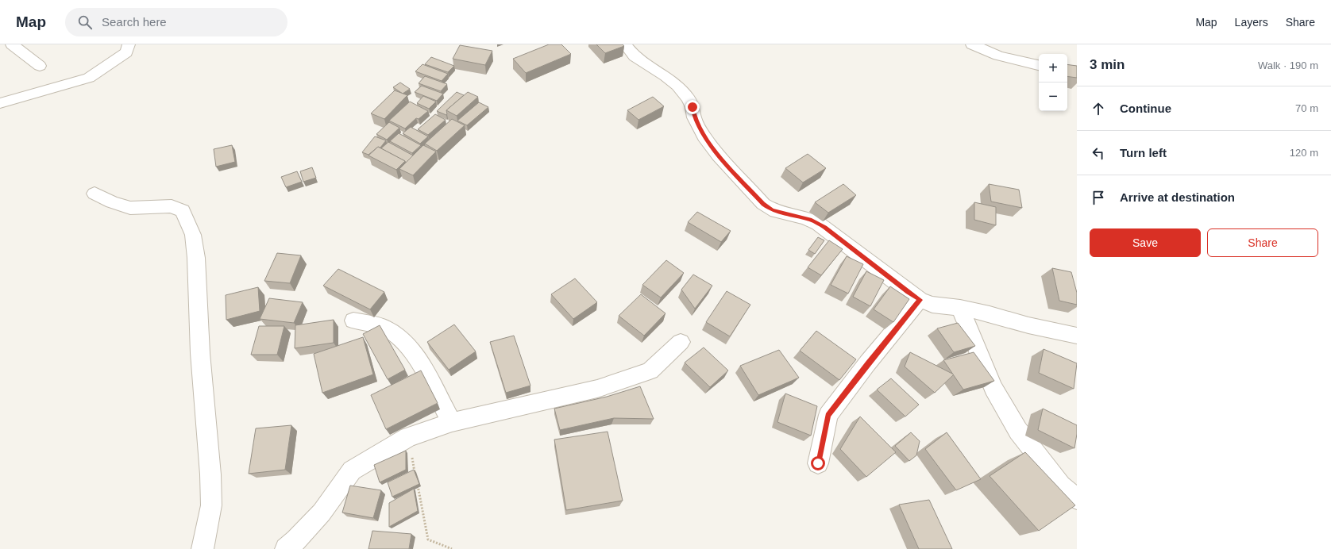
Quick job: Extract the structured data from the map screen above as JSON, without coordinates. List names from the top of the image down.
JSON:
{
  "page": {
    "header": "Map",
    "search": "Search here",
    "nav": ["Map", "Layers", "Share"],
    "heading": ["3 min", "Walk · 190 m"],
    "map_buttons": ["+", "−"],
    "list": [
      ["Continue", "70 m"],
      ["Turn left", "120 m"],
      "Arrive at destination"
    ],
    "buttons": ["Save", "Share"]
  }
}
